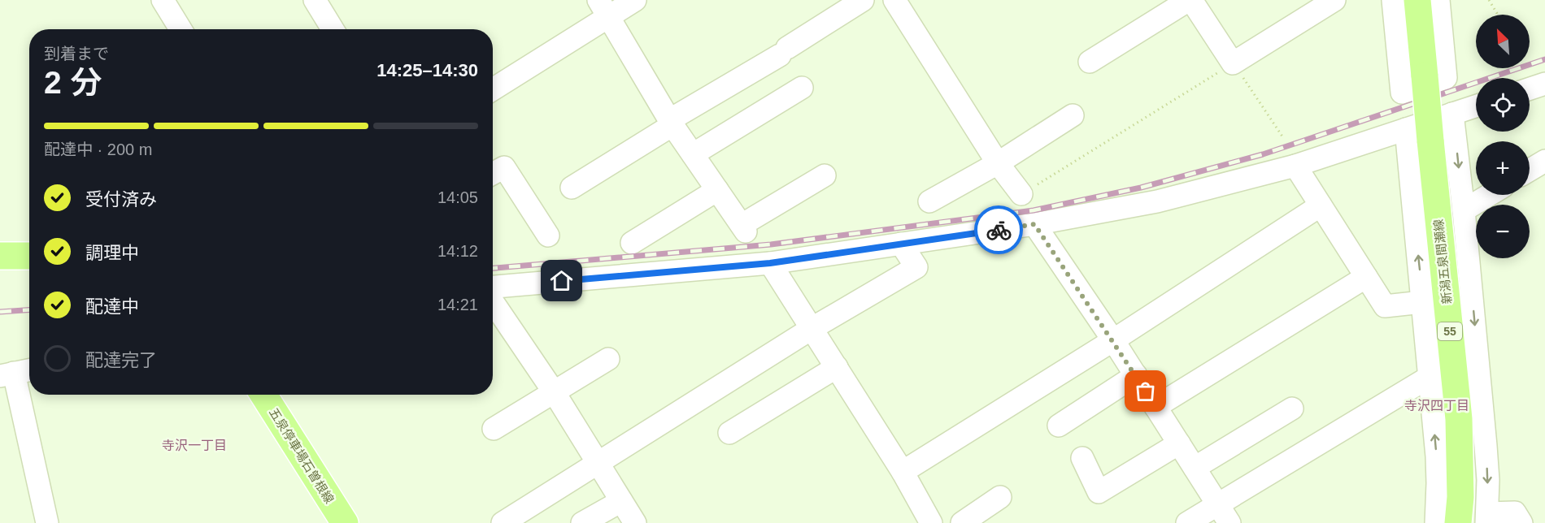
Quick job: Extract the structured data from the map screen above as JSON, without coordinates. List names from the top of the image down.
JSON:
{
  "streets": {
    "main road": ["新潟五泉間瀬線", "55", "五泉停車場石曽根線"]
  },
  "districts": ["寺沢四丁目", "寺沢一丁目"],
  "north": "top left",
  "page": {
    "map_buttons": ["+", "−"],
    "heading": ["2 分", "到着まで", "14:25–14:30"],
    "bar": "配達中 · 200 m",
    "list": [
      ["受付済み", "14:05"],
      ["調理中", "14:12"],
      ["配達中", "14:21"],
      "配達完了"
    ]
  }
}
